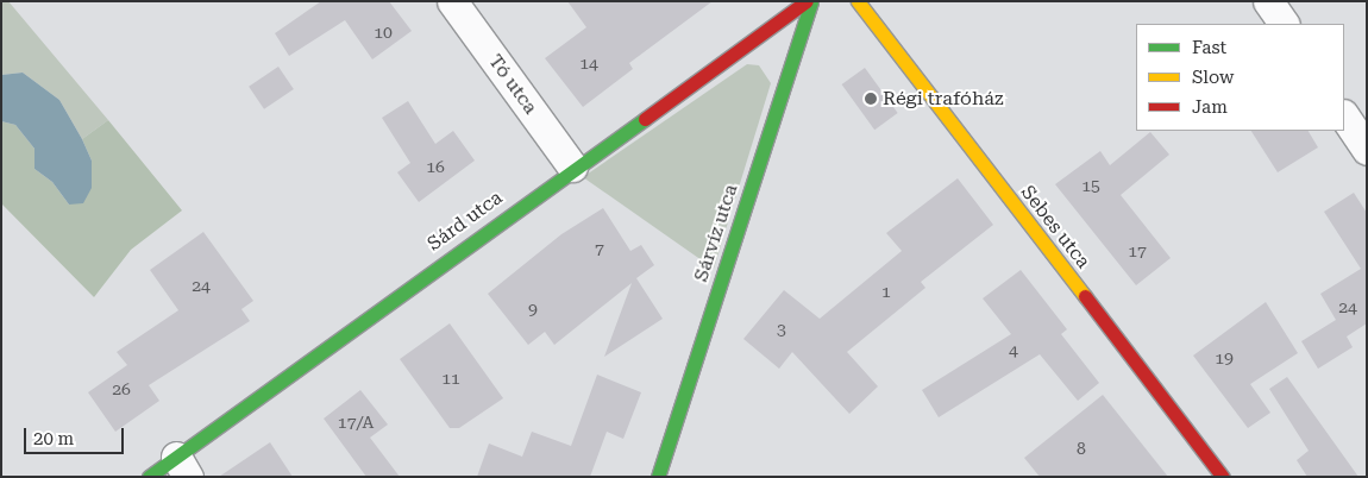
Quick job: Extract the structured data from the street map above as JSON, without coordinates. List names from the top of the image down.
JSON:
{
  "streets": {
    "street": [
      "Tó utca",
      "Sárd utca",
      "Sebes utca",
      "Sárvíz utca"
    ]
  },
  "crossings": [
    ["Tó utca", "Sárd utca"]
  ],
  "places": ["Régi trafóház"],
  "house_numbers": [
    "10",
    "14",
    "16",
    "15",
    "7",
    "17",
    "24",
    "1",
    "24",
    "9",
    "3",
    "4",
    "19",
    "11",
    "26",
    "17/A",
    "8"
  ],
  "legend": ["Fast", "Slow", "Jam"],
  "scale_bar": "20 m"
}
